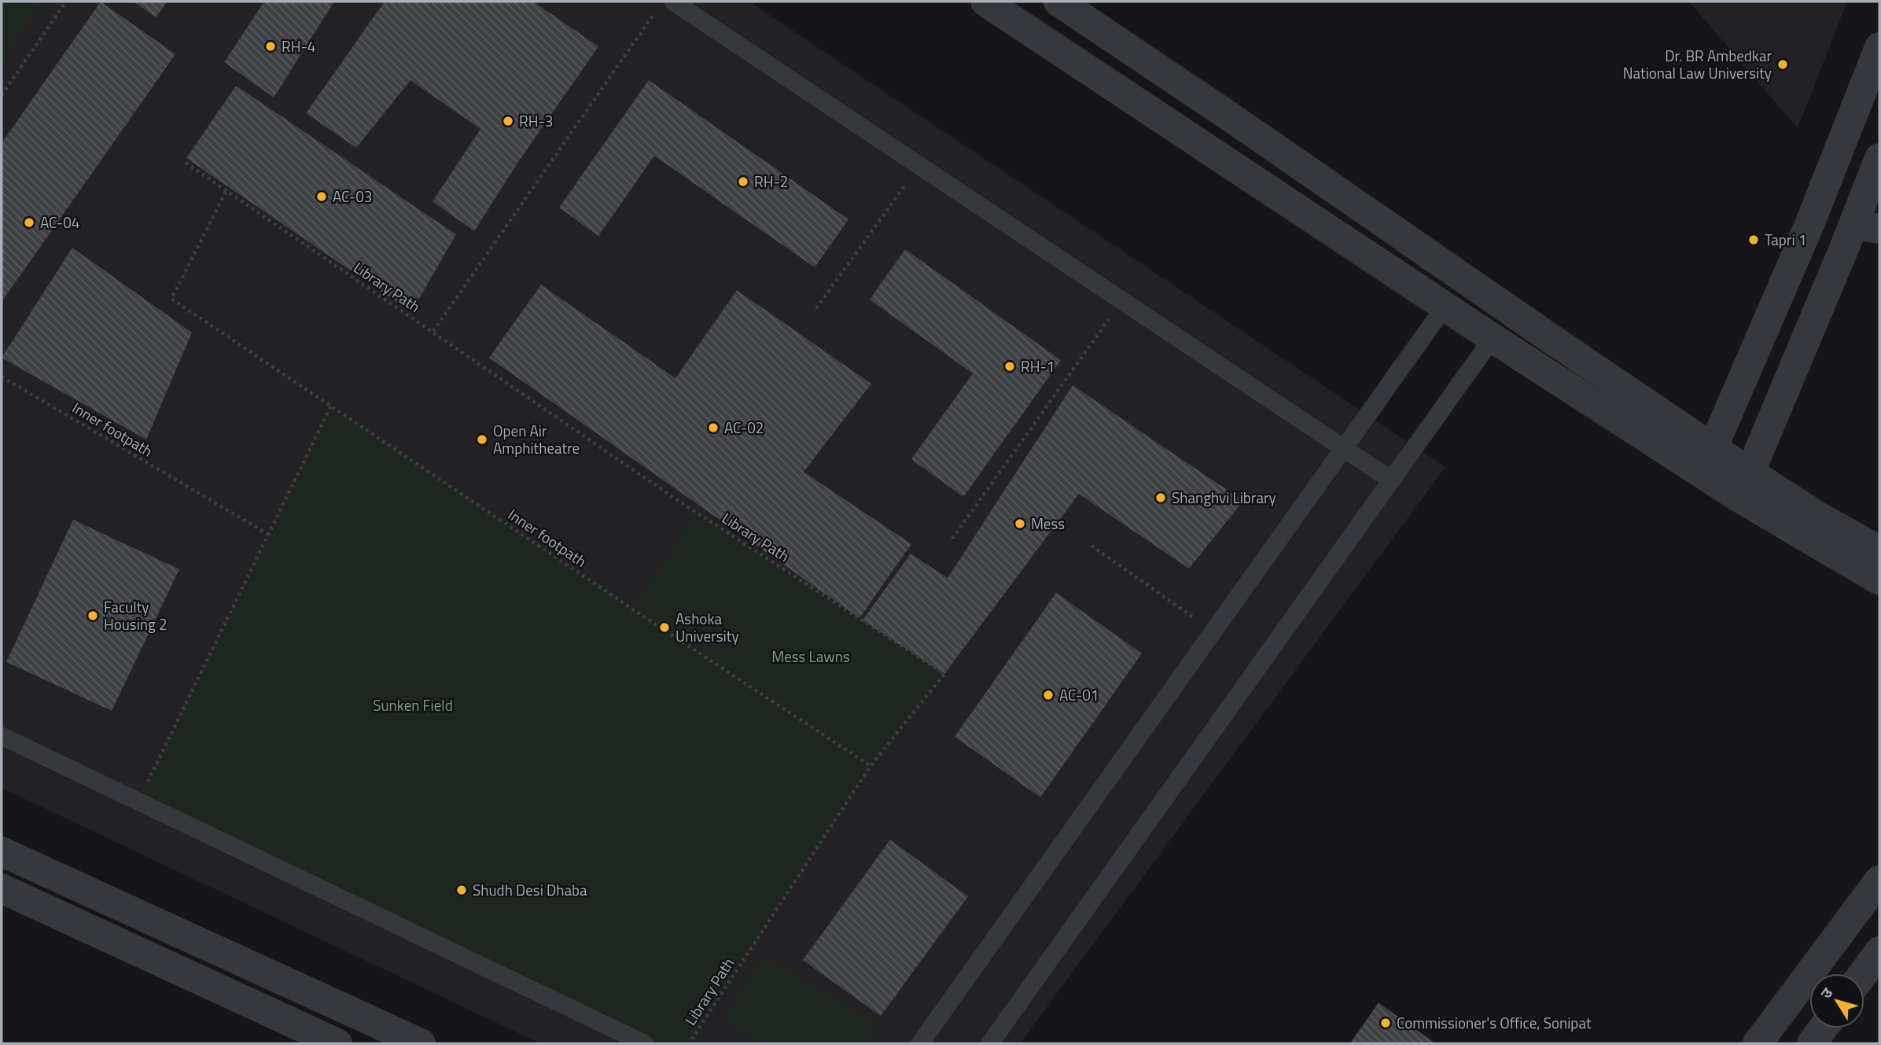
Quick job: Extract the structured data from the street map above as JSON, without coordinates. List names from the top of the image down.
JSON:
{
  "streets": {
    "path": ["Library Path", "Inner footpath"]
  },
  "crossings": [
    ["Library Path", "Inner footpath"]
  ],
  "parks": ["Mess Lawns", "Sunken Field"],
  "places": [
    "RH-4",
    "Dr. BR Ambedkar National Law University",
    "RH-3",
    "RH-2",
    "AC-03",
    "AC-04",
    "Tapri 1",
    "RH-1",
    "AC-02",
    "Open Air Amphitheatre",
    "Shanghvi Library",
    "Mess",
    "Faculty Housing 2",
    "Ashoka University",
    "AC-01",
    "Shudh Desi Dhaba",
    "Commissioner's Office, Sonipat"
  ],
  "north": "top left"
}
